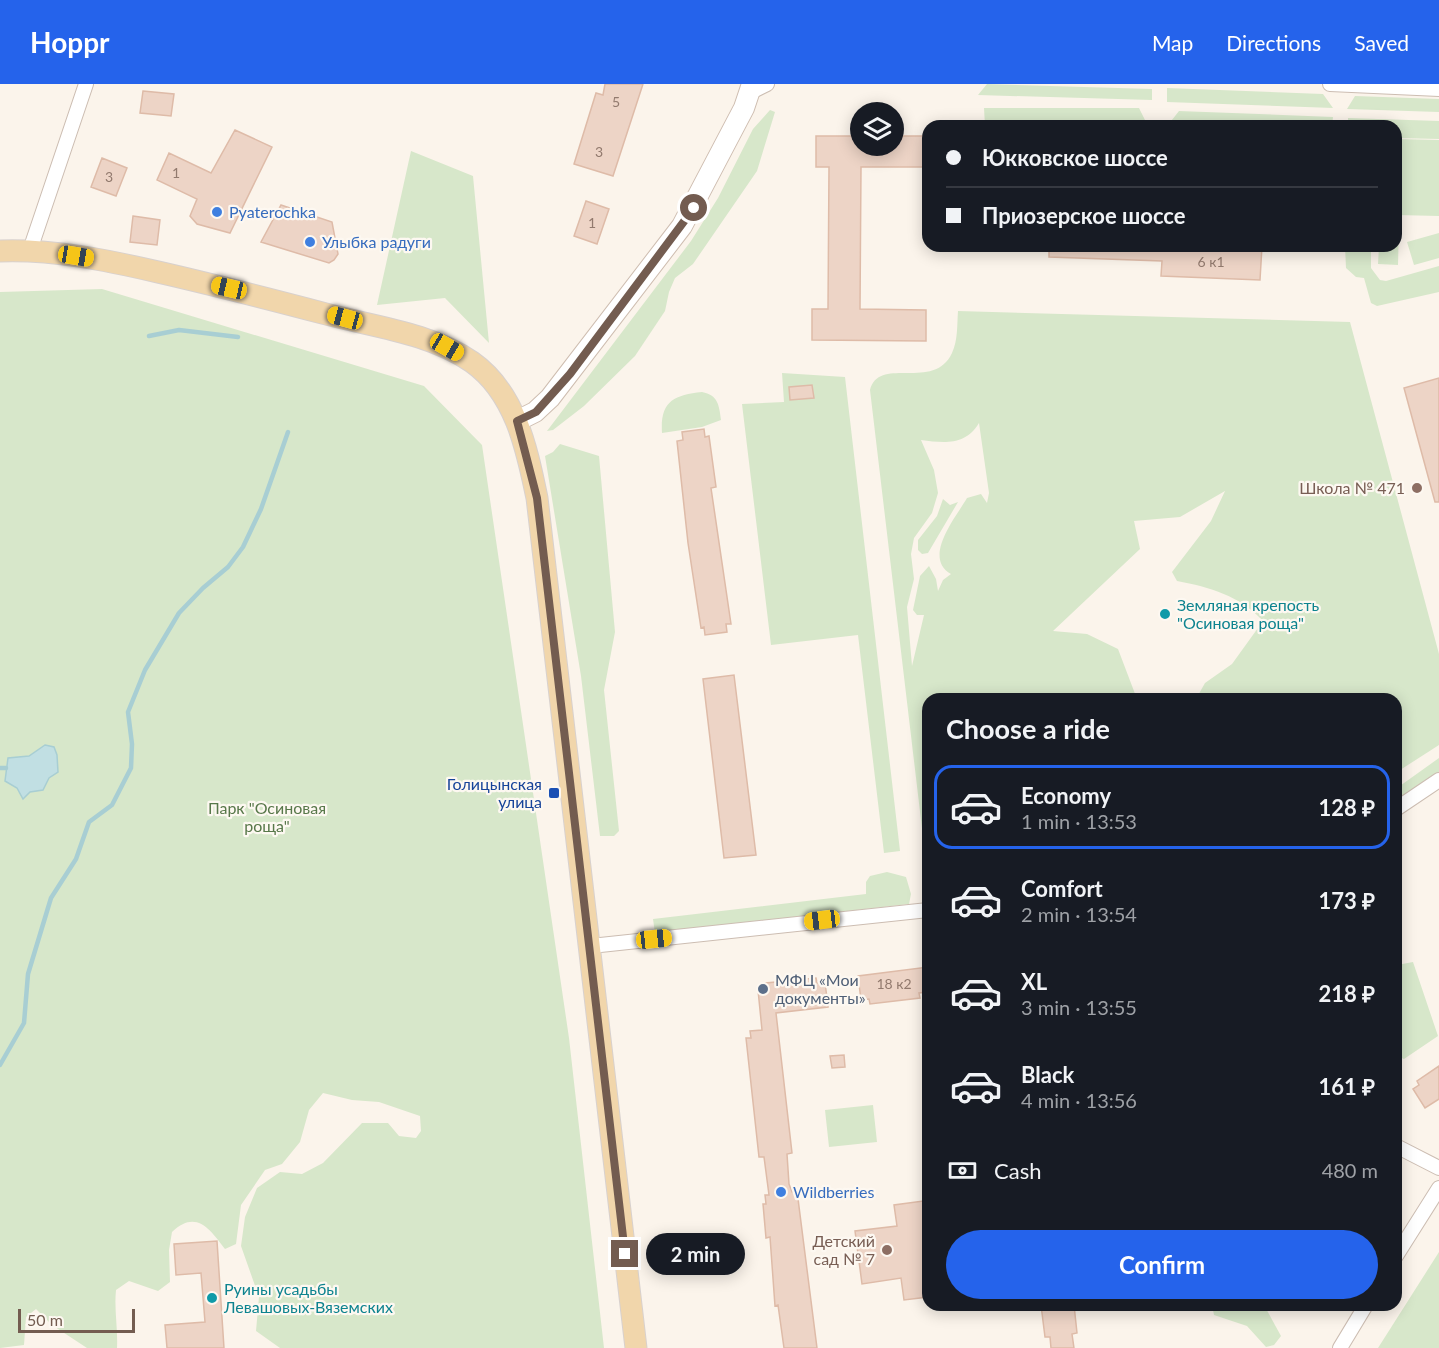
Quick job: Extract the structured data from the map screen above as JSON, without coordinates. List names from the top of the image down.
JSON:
{
  "parks": ["Парк \"Осиновая роща\""],
  "places": {
    "other": [
      "Pyaterochka",
      "Улыбка радуги",
      "Школа № 471",
      "Земляная крепость \"Осиновая роща\"",
      "МФЦ «Мои документы»",
      "Wildberries",
      "Детский сад № 7",
      "Руины усадьбы Левашовых-Вяземских"
    ],
    "transit": ["Голицынская улица"]
  },
  "house_numbers": [
    "5",
    "3",
    "1",
    "3",
    "1",
    "6 к1",
    "18 к2"
  ],
  "scale_bar": "50 m",
  "page": {
    "header": "Hoppr",
    "nav": ["Map", "Directions", "Saved"],
    "banner": ["Юкковское шоссе", "Приозерское шоссе"],
    "heading": "Choose a ride",
    "list": [
      {
        "name": "Economy",
        "note": "1 min · 13:53",
        "value": "128 ₽"
      },
      {
        "name": "Comfort",
        "note": "2 min · 13:54",
        "value": "173 ₽"
      },
      {
        "name": "XL",
        "note": "3 min · 13:55",
        "value": "218 ₽"
      },
      {
        "name": "Black",
        "note": "4 min · 13:56",
        "value": "161 ₽"
      }
    ],
    "pay": ["Cash", "480 m"],
    "buttons": "Confirm",
    "bubble": "2 min",
    "scale": "50 m"
  }
}
